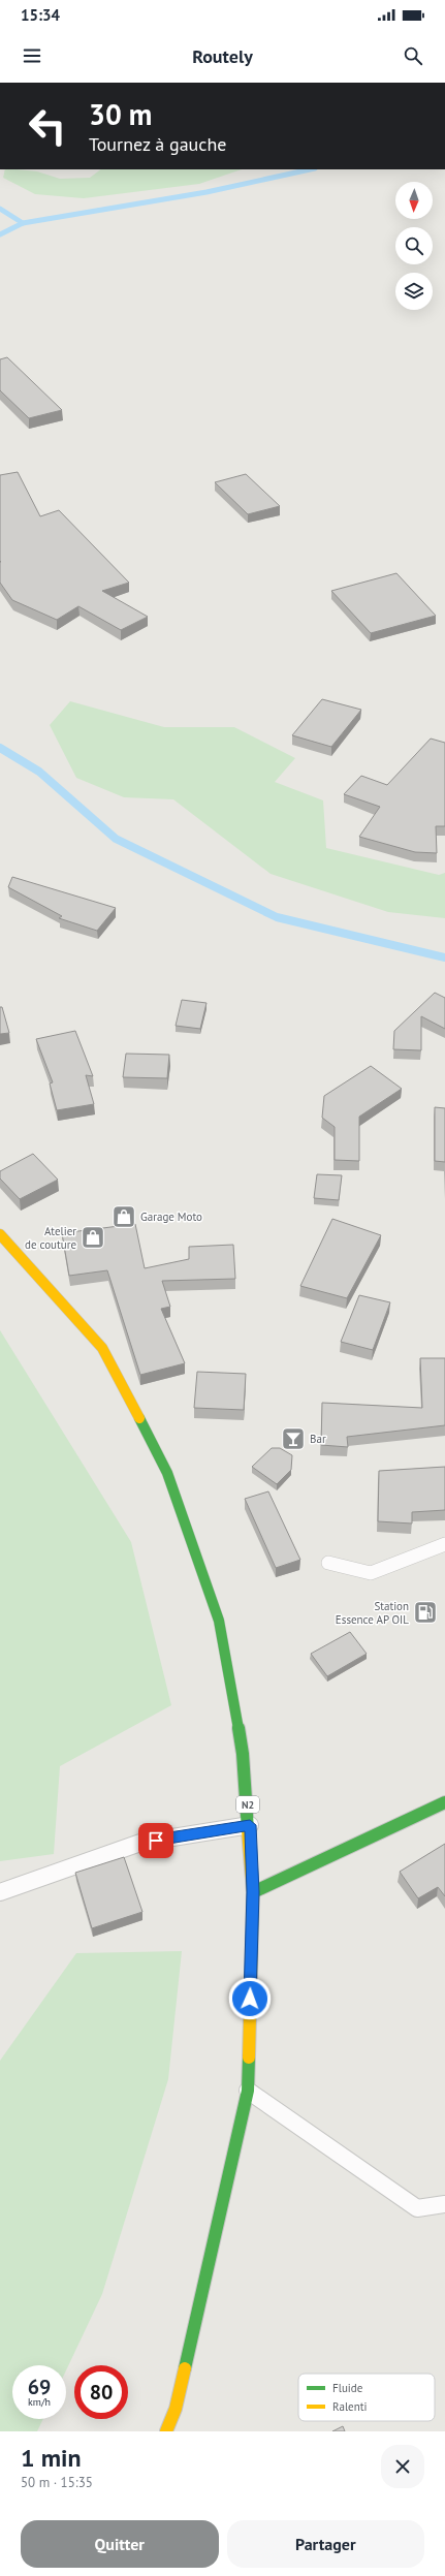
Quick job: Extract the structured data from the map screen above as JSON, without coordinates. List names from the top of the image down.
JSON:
{
  "streets": {
    "main road": ["N2"]
  },
  "places": {
    "shop": ["Garage Moto", "Atelier de couture"],
    "bar": ["Bar"],
    "fuel station": ["Station Essence AP OIL"]
  },
  "legend": ["Fluide", "Ralenti"],
  "north": "bottom",
  "page": {
    "status": "15:34",
    "header": "Routely",
    "turn": ["30 m", "Tournez à gauche"],
    "speed": "69 km/h",
    "limit": "80",
    "heading": ["1 min", "50 m · 15:35"],
    "buttons": ["Quitter", "Partager"]
  }
}
